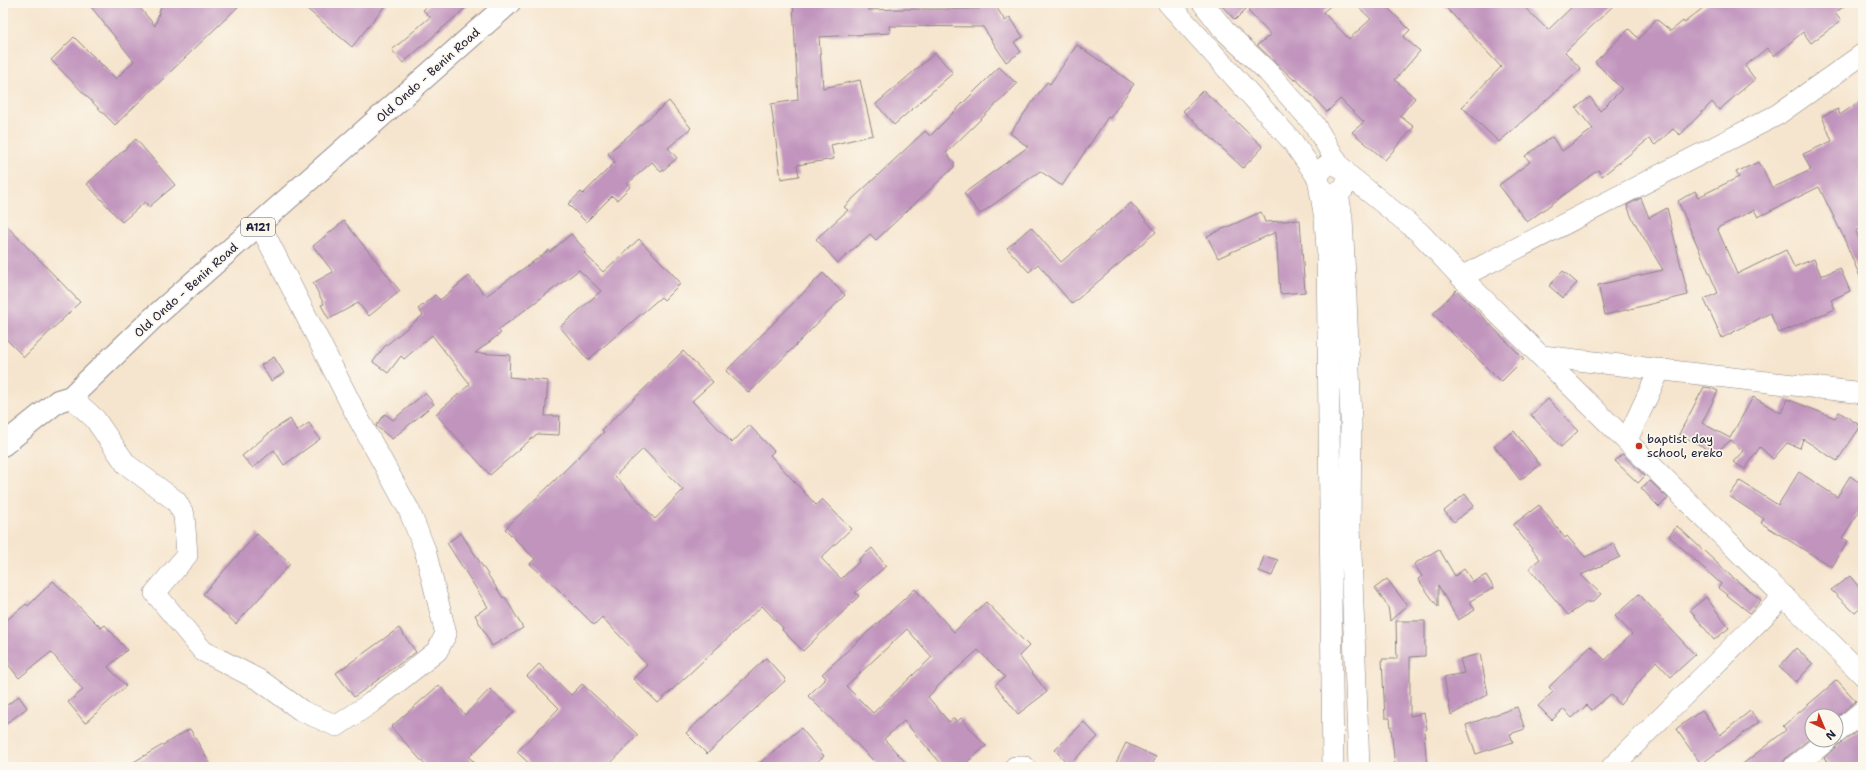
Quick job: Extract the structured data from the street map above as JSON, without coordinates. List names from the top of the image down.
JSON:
{
  "streets": {
    "main road": ["Old Ondo - Benin Road", "A121"]
  },
  "places": ["baptist day school, ereko"],
  "north": "bottom right"
}
